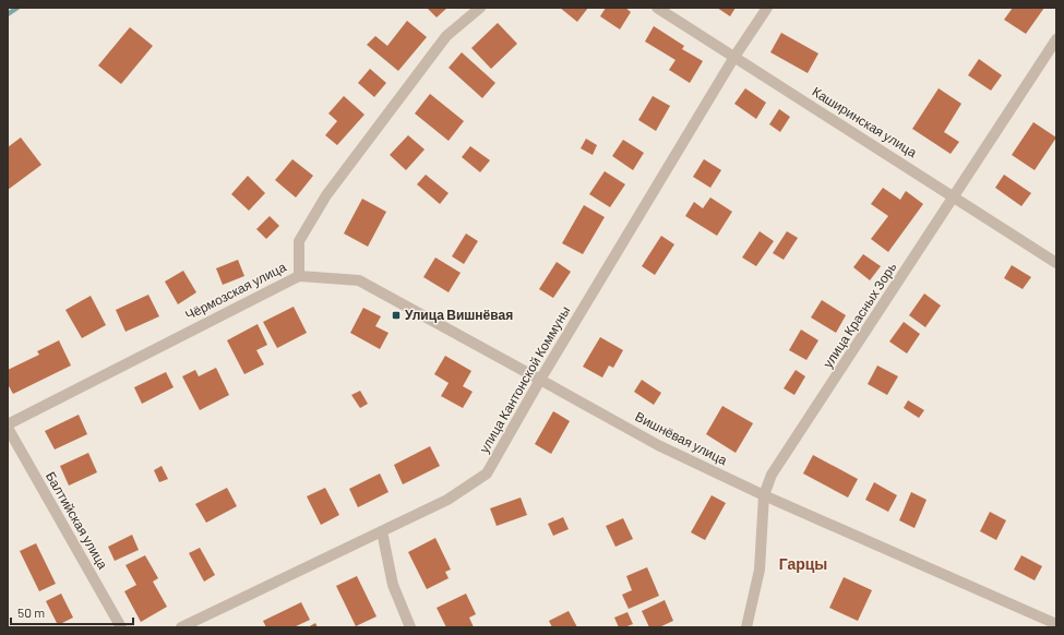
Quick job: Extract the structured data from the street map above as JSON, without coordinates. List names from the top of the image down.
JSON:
{
  "streets": {
    "street": [
      "Каширинская улица",
      "Чёрмозская улица",
      "улица Красных Зорь",
      "улица Кантонской Коммуны",
      "Вишнёвая улица",
      "Балтийская улица"
    ]
  },
  "crossings": [
    ["Каширинская улица", "улица Красных Зорь"],
    ["Каширинская улица", "улица Кантонской Коммуны"],
    ["Чёрмозская улица", "Вишнёвая улица"],
    ["Чёрмозская улица", "Балтийская улица"],
    ["улица Красных Зорь", "Вишнёвая улица"],
    ["улица Кантонской Коммуны", "Вишнёвая улица"]
  ],
  "districts": ["Гарцы"],
  "places": {
    "transit": ["Улица Вишнёвая"]
  },
  "scale_bar": "50 m"
}
